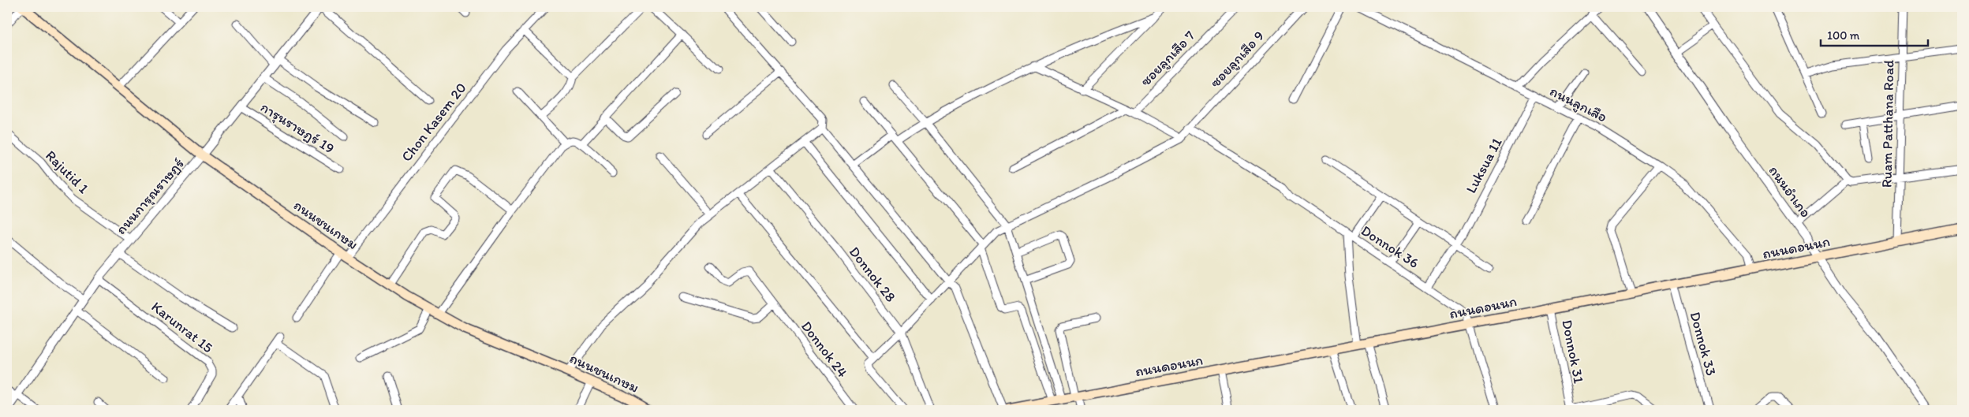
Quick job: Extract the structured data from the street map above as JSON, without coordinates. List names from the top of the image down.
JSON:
{
  "streets": {
    "main road": ["ถนนชนเกษม", "ถนนดอนนก"],
    "street": [
      "ซอยลูกเสือ 7",
      "ซอยลูกเสือ 9",
      "ถนนลูกเสือ",
      "Chon Kasem 20",
      "Ruam Patthana Road",
      "การุนราษฏร์ 19",
      "Luksua 11",
      "Rajutid 1",
      "ถนนอำเภอ",
      "ถนนการุณราษฏร์",
      "Donnok 36",
      "Donnok 28",
      "Karunrat 15",
      "Donnok 33",
      "Donnok 24",
      "Donnok 31"
    ]
  },
  "crossings": [
    ["ซอยลูกเสือ 9", "Donnok 36"],
    ["ถนนลูกเสือ", "Luksua 11"],
    ["ถนนลูกเสือ", "ถนนดอนนก"],
    ["Chon Kasem 20", "ถนนชนเกษม"],
    ["Ruam Patthana Road", "ถนนดอนนก"],
    ["การุนราษฏร์ 19", "ถนนการุณราษฏร์"],
    ["Luksua 11", "Donnok 36"],
    ["Rajutid 1", "ถนนการุณราษฏร์"],
    ["ถนนอำเภอ", "ถนนดอนนก"],
    ["ถนนการุณราษฏร์", "ถนนชนเกษม"],
    ["ถนนการุณราษฏร์", "Karunrat 15"],
    ["Donnok 36", "ถนนดอนนก"],
    ["ถนนดอนนก", "Donnok 33"],
    ["ถนนดอนนก", "Donnok 31"]
  ],
  "scale_bar": "100 m"
}
